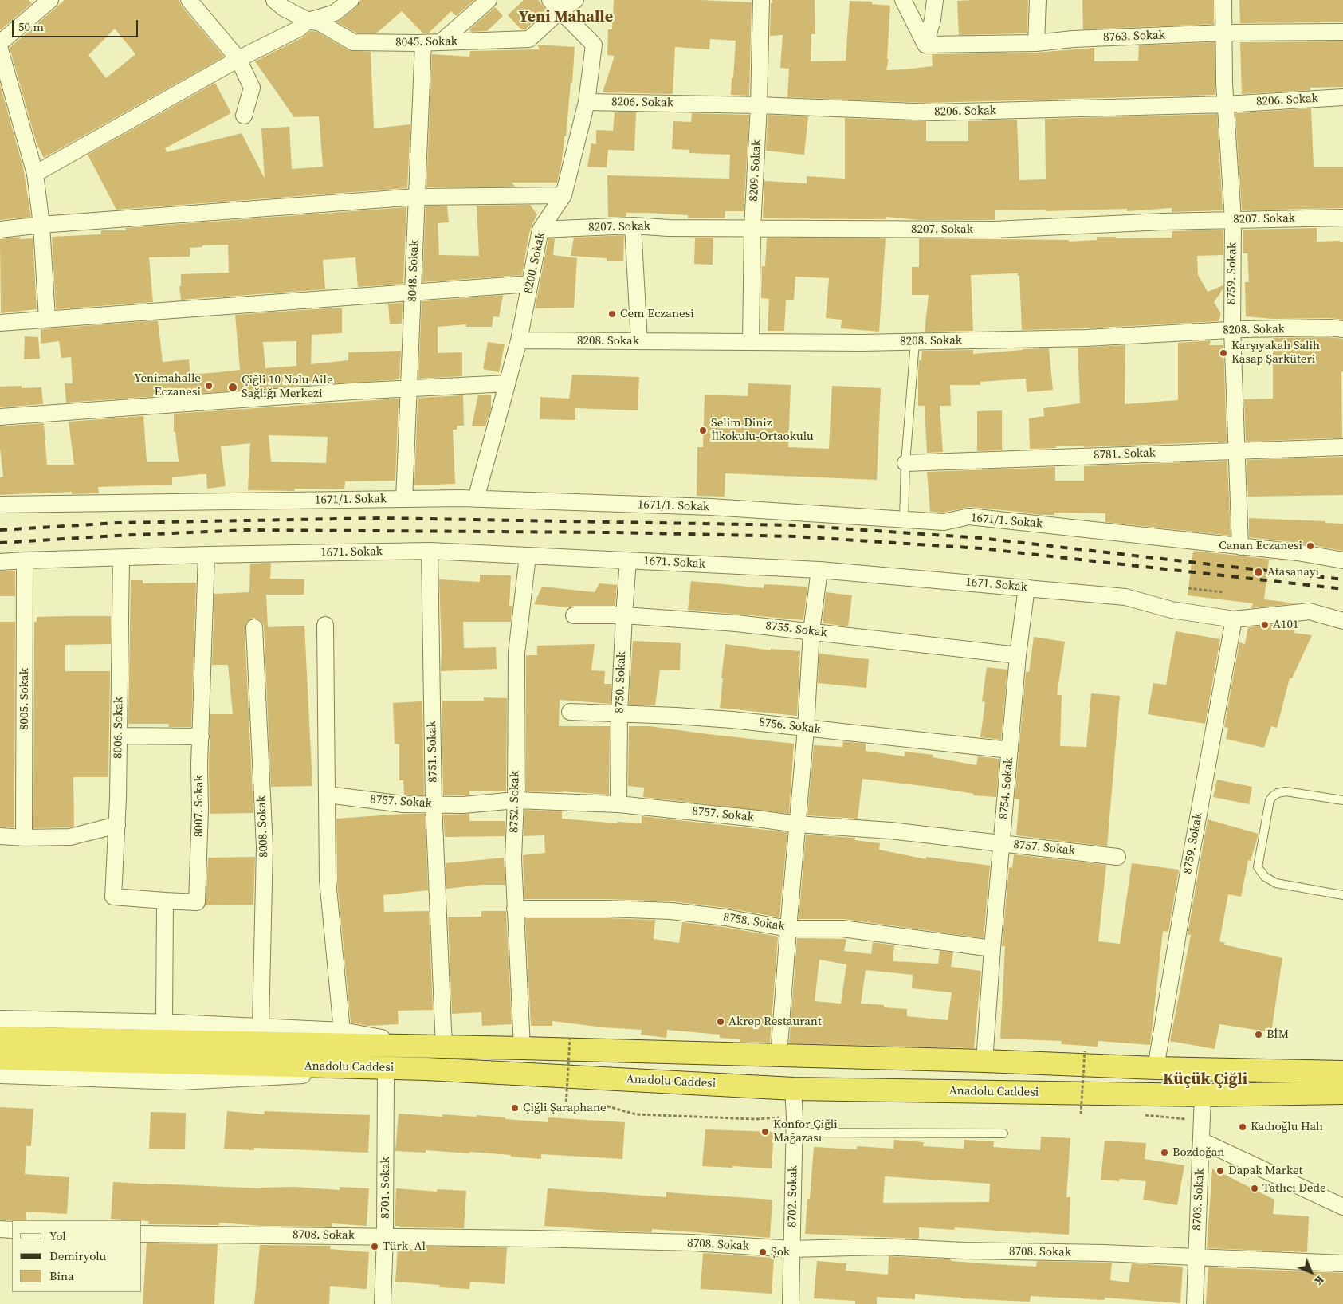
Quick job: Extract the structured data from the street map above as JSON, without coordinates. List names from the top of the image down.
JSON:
{
  "streets": {
    "highway": ["Anadolu Caddesi"],
    "street": [
      "8763. Sokak",
      "8045. Sokak",
      "8206. Sokak",
      "8209. Sokak",
      "8207. Sokak",
      "8200. Sokak",
      "8048. Sokak",
      "8759. Sokak",
      "8208. Sokak",
      "8781. Sokak",
      "1671/1. Sokak",
      "1671. Sokak",
      "8755. Sokak",
      "8750. Sokak",
      "8005. Sokak",
      "8756. Sokak",
      "8006. Sokak",
      "8751. Sokak",
      "8754. Sokak",
      "8757. Sokak",
      "8752. Sokak",
      "8007. Sokak",
      "8008. Sokak",
      "8758. Sokak",
      "8701. Sokak",
      "8702. Sokak",
      "8703. Sokak",
      "8708. Sokak"
    ]
  },
  "crossings": [
    ["8763. Sokak", "8759. Sokak"],
    ["8045. Sokak", "8200. Sokak"],
    ["8045. Sokak", "8048. Sokak"],
    ["8206. Sokak", "8209. Sokak"],
    ["8206. Sokak", "8200. Sokak"],
    ["8206. Sokak", "8759. Sokak"],
    ["8209. Sokak", "8207. Sokak"],
    ["8209. Sokak", "8208. Sokak"],
    ["8207. Sokak", "8200. Sokak"],
    ["8207. Sokak", "8759. Sokak"],
    ["8200. Sokak", "8208. Sokak"],
    ["8200. Sokak", "1671/1. Sokak"],
    ["8048. Sokak", "1671/1. Sokak"],
    ["8759. Sokak", "8208. Sokak"],
    ["8759. Sokak", "8781. Sokak"],
    ["8759. Sokak", "1671/1. Sokak"],
    ["8759. Sokak", "1671. Sokak"],
    ["8759. Sokak", "Anadolu Caddesi"],
    ["1671. Sokak", "8750. Sokak"],
    ["1671. Sokak", "8005. Sokak"],
    ["1671. Sokak", "8006. Sokak"],
    ["1671. Sokak", "8751. Sokak"],
    ["1671. Sokak", "8754. Sokak"],
    ["1671. Sokak", "8752. Sokak"],
    ["1671. Sokak", "8007. Sokak"],
    ["8755. Sokak", "8750. Sokak"],
    ["8755. Sokak", "8754. Sokak"],
    ["8750. Sokak", "8756. Sokak"],
    ["8750. Sokak", "8757. Sokak"],
    ["8756. Sokak", "8754. Sokak"],
    ["8006. Sokak", "8007. Sokak"],
    ["8751. Sokak", "8757. Sokak"],
    ["8751. Sokak", "Anadolu Caddesi"],
    ["8754. Sokak", "8757. Sokak"],
    ["8754. Sokak", "8758. Sokak"],
    ["8754. Sokak", "Anadolu Caddesi"],
    ["8757. Sokak", "8752. Sokak"],
    ["8752. Sokak", "8758. Sokak"],
    ["8752. Sokak", "Anadolu Caddesi"],
    ["Anadolu Caddesi", "8702. Sokak"],
    ["Anadolu Caddesi", "8703. Sokak"],
    ["8701. Sokak", "8708. Sokak"],
    ["8702. Sokak", "8708. Sokak"],
    ["8703. Sokak", "8708. Sokak"]
  ],
  "districts": ["Yeni Mahalle", "Küçük Çiğli"],
  "places": [
    "Cem Eczanesi",
    "Karşıyakalı Salih Kasap Şarküteri",
    "Yenimahalle Eczanesi",
    "Çiğli 10 Nolu Aile Sağlığı Merkezi",
    "Selim Diniz İlkokulu-Ortaokulu",
    "Canan Eczanesi",
    "Atasanayi",
    "A101",
    "Akrep Restaurant",
    "BİM",
    "Çiğli Şaraphane",
    "Kadıoğlu Halı",
    "Konfor Çiğli Mağazası",
    "Bozdoğan",
    "Dapak Market",
    "Tatlıcı Dede",
    "Türk -Al",
    "Şok"
  ],
  "legend": ["Yol", "Demiryolu", "Bina"],
  "scale_bar": "50 m",
  "north": "bottom right"
}
